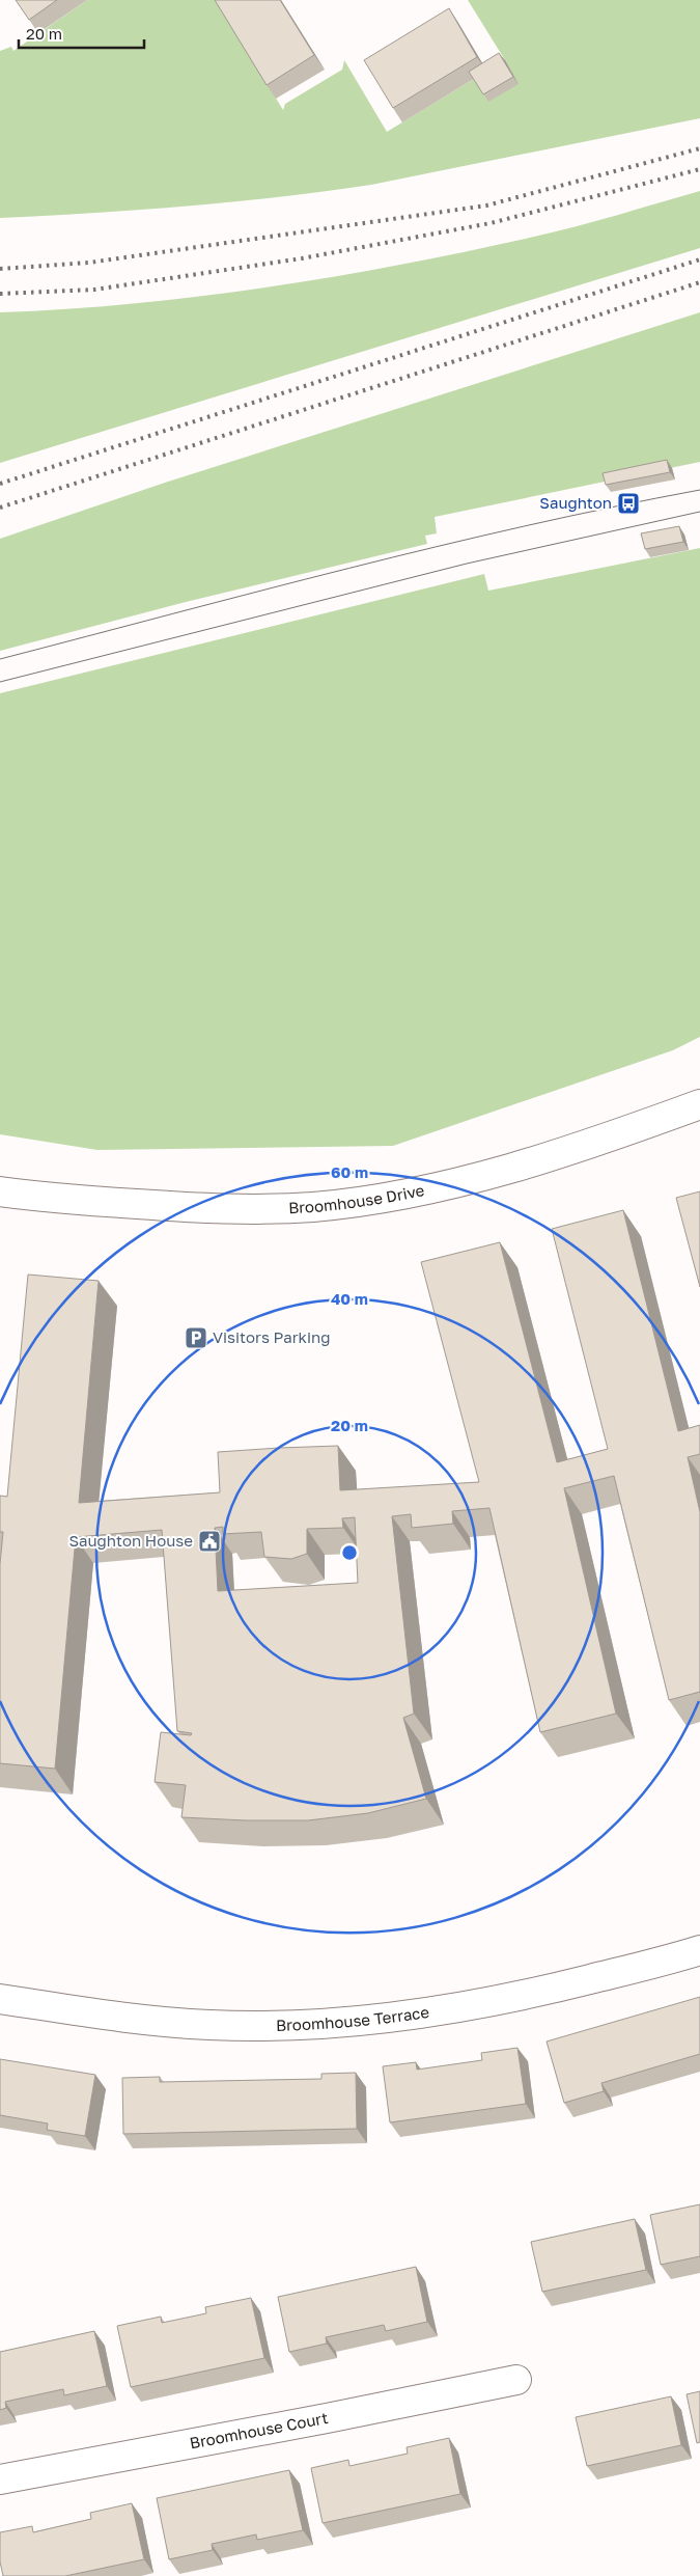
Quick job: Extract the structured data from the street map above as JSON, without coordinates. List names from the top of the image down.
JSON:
{
  "streets": {
    "street": ["Broomhouse Drive", "Broomhouse Terrace", "Broomhouse Court"]
  },
  "places": {
    "bus stop": ["Saughton"],
    "parking": ["Visitors Parking"],
    "public building": ["Saughton House"]
  },
  "scale_bar": "20 m",
  "rings": ["60 m", "40 m", "20 m"]
}
